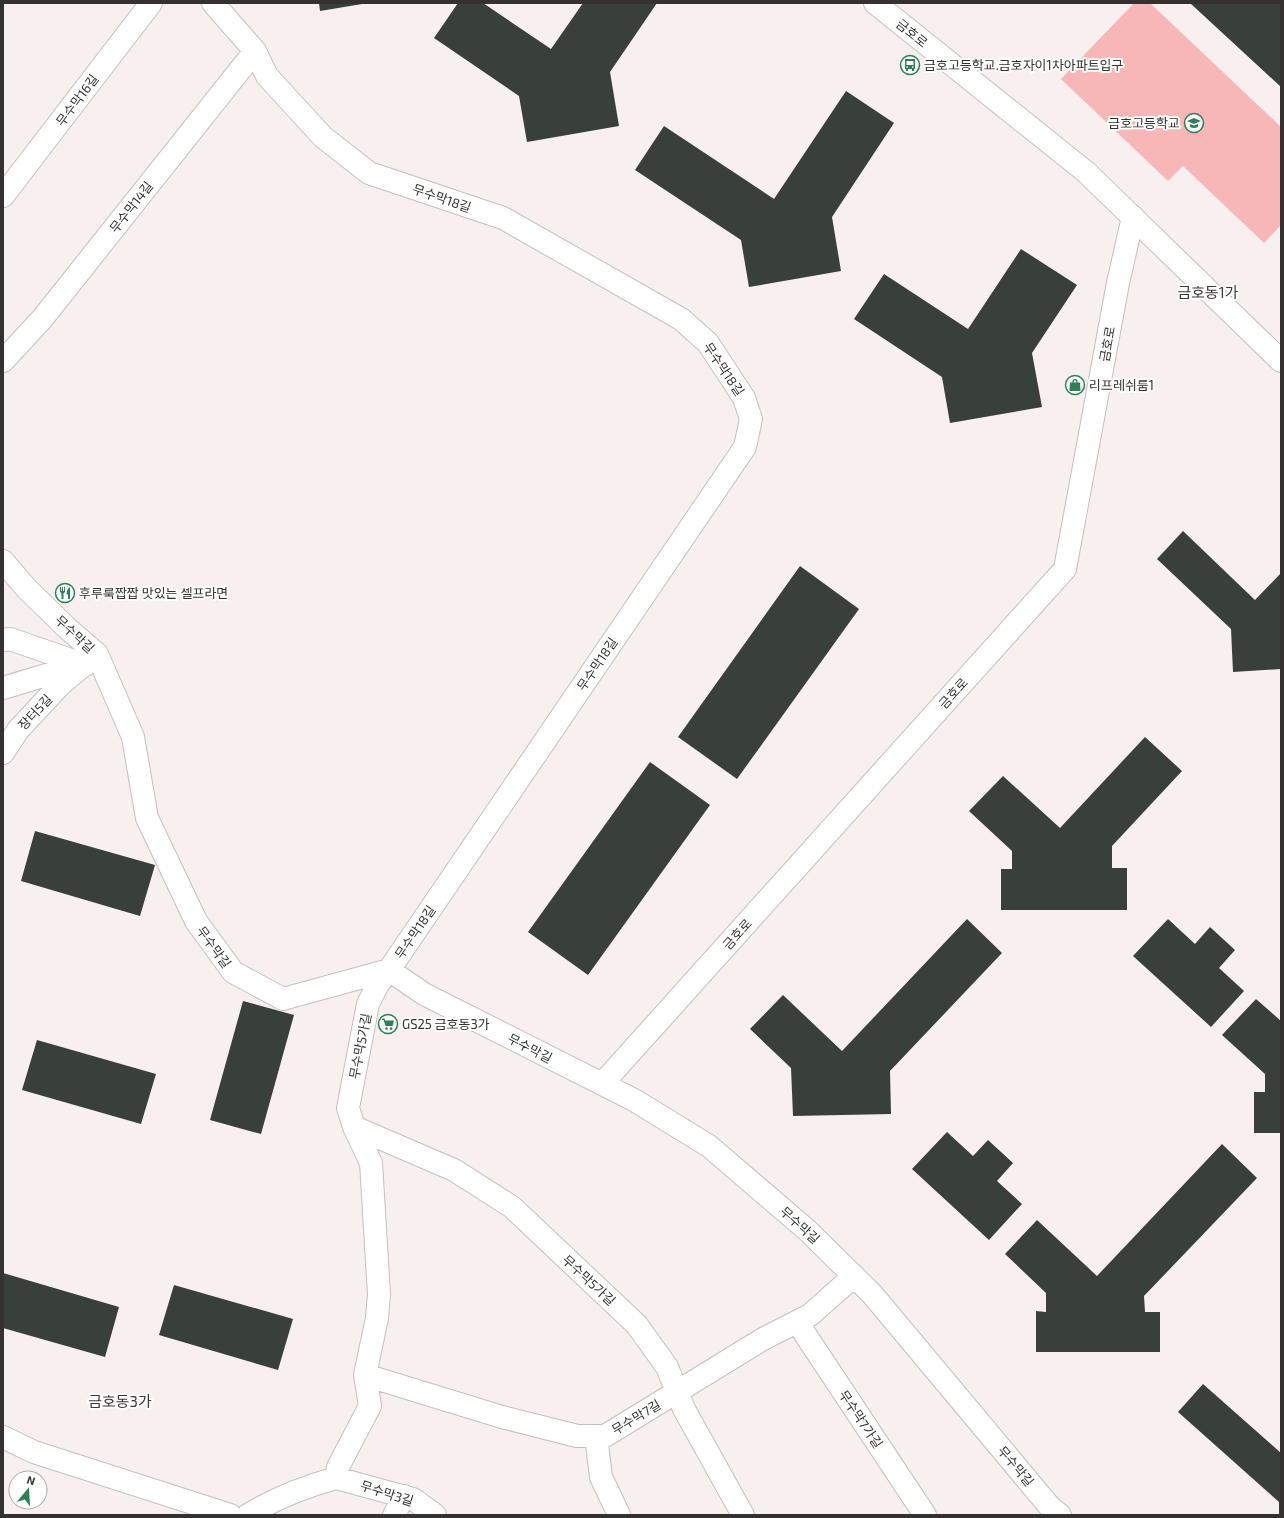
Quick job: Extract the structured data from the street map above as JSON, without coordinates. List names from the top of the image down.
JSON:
{
  "streets": {
    "street": [
      "금호로",
      "무수막16길",
      "무수막18길",
      "무수막14길",
      "무수막길",
      "장터5길",
      "무수막5가길",
      "무수막7길",
      "무수막7가길",
      "무수막3길"
    ]
  },
  "crossings": [
    ["금호로", "무수막길"],
    ["무수막18길", "무수막14길"],
    ["무수막18길", "무수막길"],
    ["무수막18길", "무수막5가길"],
    ["무수막길", "장터5길"],
    ["무수막길", "무수막5가길"],
    ["무수막길", "무수막7길"],
    ["무수막5가길", "무수막7길"],
    ["무수막5가길", "무수막3길"],
    ["무수막7길", "무수막7가길"]
  ],
  "districts": ["금호동1가", "금호동3가"],
  "places": {
    "bus stop": ["금호고등학교.금호자이1차아파트입구"],
    "school or university": ["금호고등학교"],
    "shop": ["리프레쉬룸1"],
    "restaurant": ["후루룩짭짭 맛있는 셀프라면"],
    "supermarket": ["GS25 금호동3가"]
  },
  "north": "top"
}
